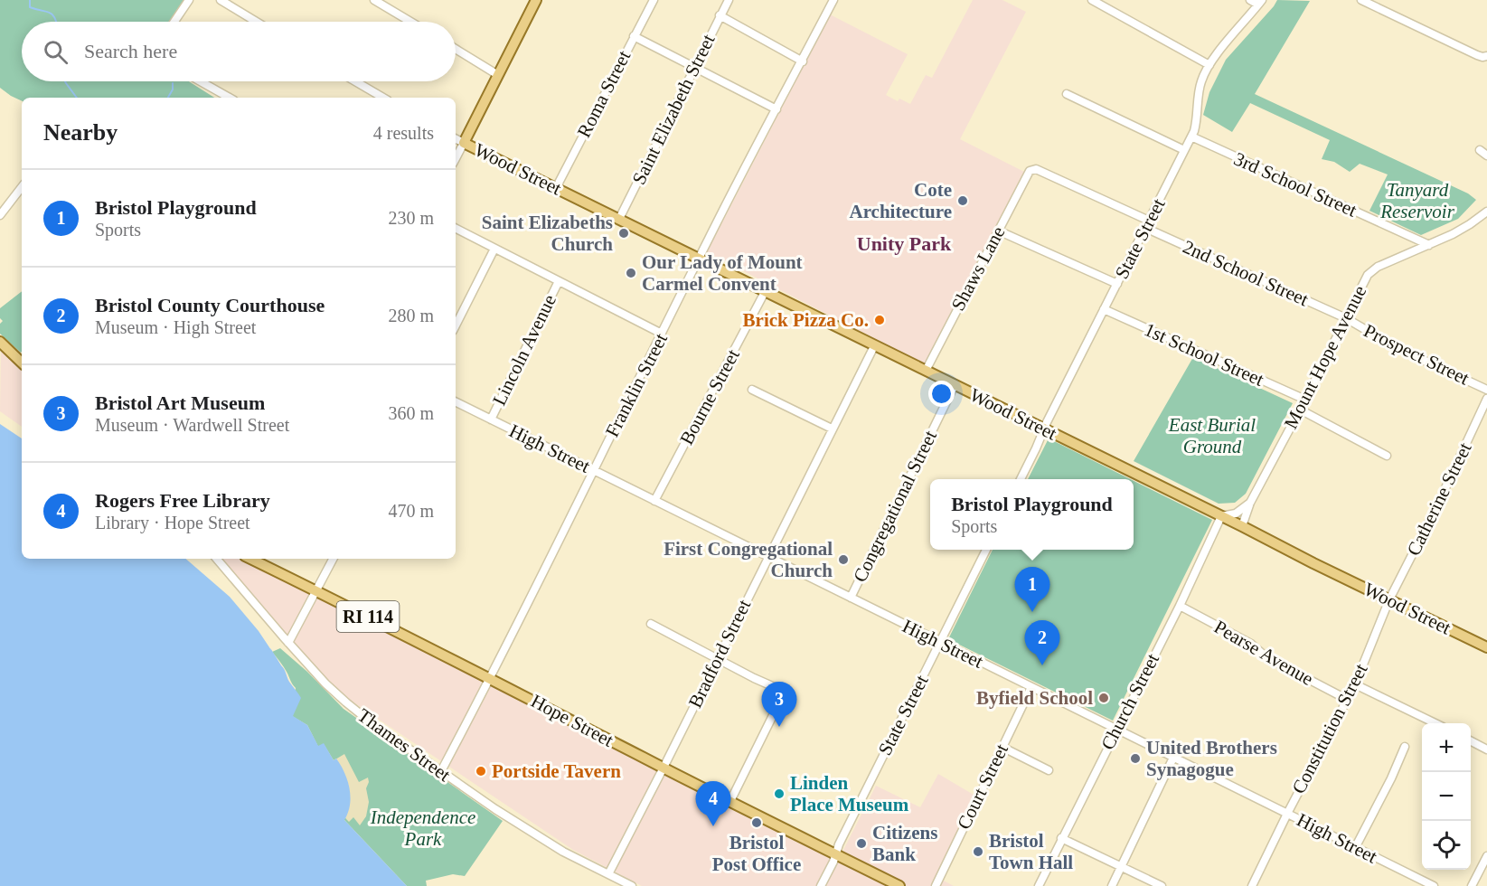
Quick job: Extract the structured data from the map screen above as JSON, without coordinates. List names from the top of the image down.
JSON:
{
  "streets": {
    "main road": ["Wood Street", "RI 114", "Hope Street"],
    "street": [
      "Roma Street",
      "Saint Elizabeth Street",
      "3rd School Street",
      "State Street",
      "Shaws Lane",
      "2nd School Street",
      "Lincoln Avenue",
      "1st School Street",
      "Prospect Street",
      "Mount Hope Avenue",
      "Franklin Street",
      "Bourne Street",
      "High Street",
      "Catherine Street",
      "Congregational Street",
      "Pearse Avenue",
      "Bradford Street",
      "Church Street",
      "Constitution Street",
      "Thames Street",
      "Court Street"
    ]
  },
  "crossings": [
    ["Roma Street", "Wood Street"],
    ["Saint Elizabeth Street", "Wood Street"],
    ["Wood Street", "State Street"],
    ["Wood Street", "Shaws Lane"],
    ["Wood Street", "Mount Hope Avenue"],
    ["Wood Street", "Franklin Street"],
    ["Wood Street", "Bourne Street"],
    ["Wood Street", "Catherine Street"],
    ["Wood Street", "Congregational Street"],
    ["Wood Street", "Bradford Street"],
    ["Wood Street", "Church Street"],
    ["Wood Street", "Constitution Street"],
    ["3rd School Street", "State Street"],
    ["3rd School Street", "Mount Hope Avenue"],
    ["State Street", "2nd School Street"],
    ["State Street", "1st School Street"],
    ["State Street", "High Street"],
    ["State Street", "Hope Street"],
    ["Shaws Lane", "2nd School Street"],
    ["2nd School Street", "Prospect Street"],
    ["2nd School Street", "Mount Hope Avenue"],
    ["Lincoln Avenue", "High Street"],
    ["1st School Street", "Mount Hope Avenue"],
    ["Prospect Street", "Mount Hope Avenue"],
    ["Franklin Street", "High Street"],
    ["Franklin Street", "Hope Street"],
    ["Franklin Street", "Thames Street"],
    ["Bourne Street", "High Street"],
    ["High Street", "Congregational Street"],
    ["High Street", "Bradford Street"],
    ["High Street", "Church Street"],
    ["High Street", "Constitution Street"],
    ["High Street", "Court Street"],
    ["Catherine Street", "Constitution Street"],
    ["Pearse Avenue", "Church Street"],
    ["Pearse Avenue", "Constitution Street"],
    ["Bradford Street", "Hope Street"],
    ["Bradford Street", "Thames Street"]
  ],
  "districts": ["Unity Park"],
  "parks": ["Tanyard Reservoir", "East Burial Ground", "Independence Park"],
  "places": [
    "Cote Architecture",
    "Saint Elizabeths Church",
    "Our Lady of Mount Carmel Convent",
    "Brick Pizza Co.",
    "First Congregational Church",
    "Byfield School",
    "United Brothers Synagogue",
    "Portside Tavern",
    "Linden Place Museum",
    "Bristol Post Office",
    "Citizens Bank",
    "Bristol Town Hall"
  ],
  "page": {
    "search": "Search here",
    "heading": ["Nearby", "4 results"],
    "list": [
      {
        "mark": "1",
        "name": "Bristol Playground",
        "note": "Sports",
        "value": "230 m"
      },
      {
        "mark": "2",
        "name": "Bristol County Courthouse",
        "note": "Museum · High Street",
        "value": "280 m"
      },
      {
        "mark": "3",
        "name": "Bristol Art Museum",
        "note": "Museum · Wardwell Street",
        "value": "360 m"
      },
      {
        "mark": "4",
        "name": "Rogers Free Library",
        "note": "Library · Hope Street",
        "value": "470 m"
      }
    ],
    "popup": ["Bristol Playground", "Sports"],
    "pins": [
      "1",
      "2",
      "3",
      "4"
    ],
    "map_buttons": ["+", "−"]
  }
}
